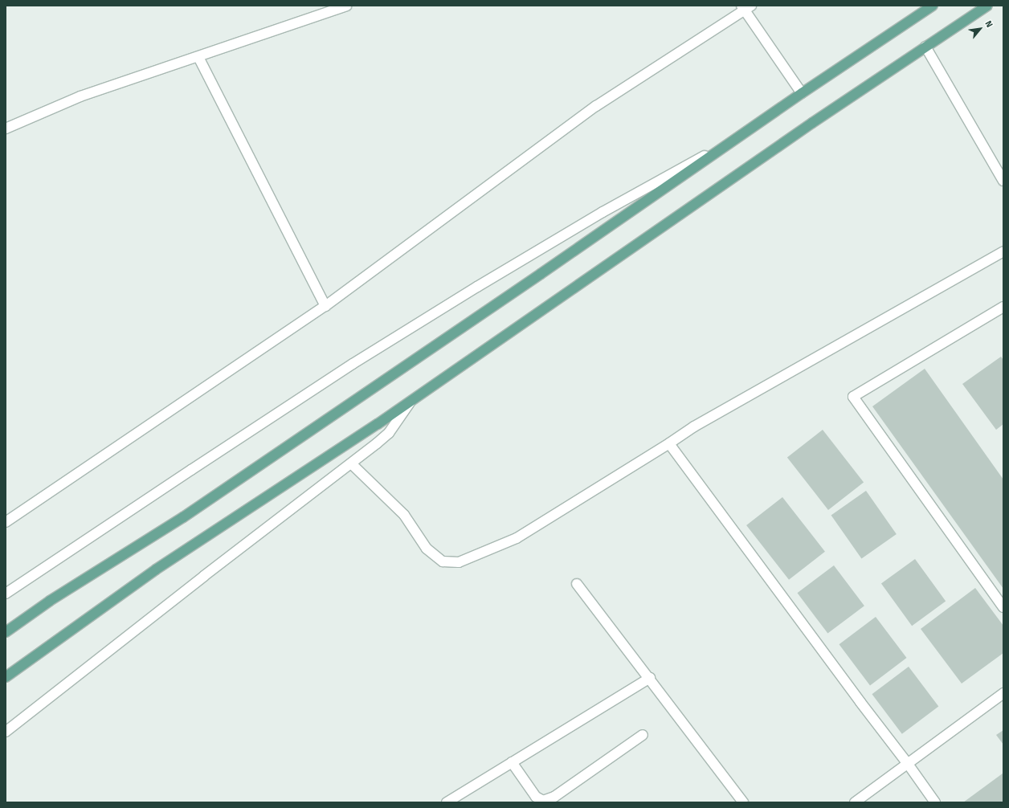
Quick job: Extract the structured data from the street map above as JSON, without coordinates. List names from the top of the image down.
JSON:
{
  "north": "top right"
}
